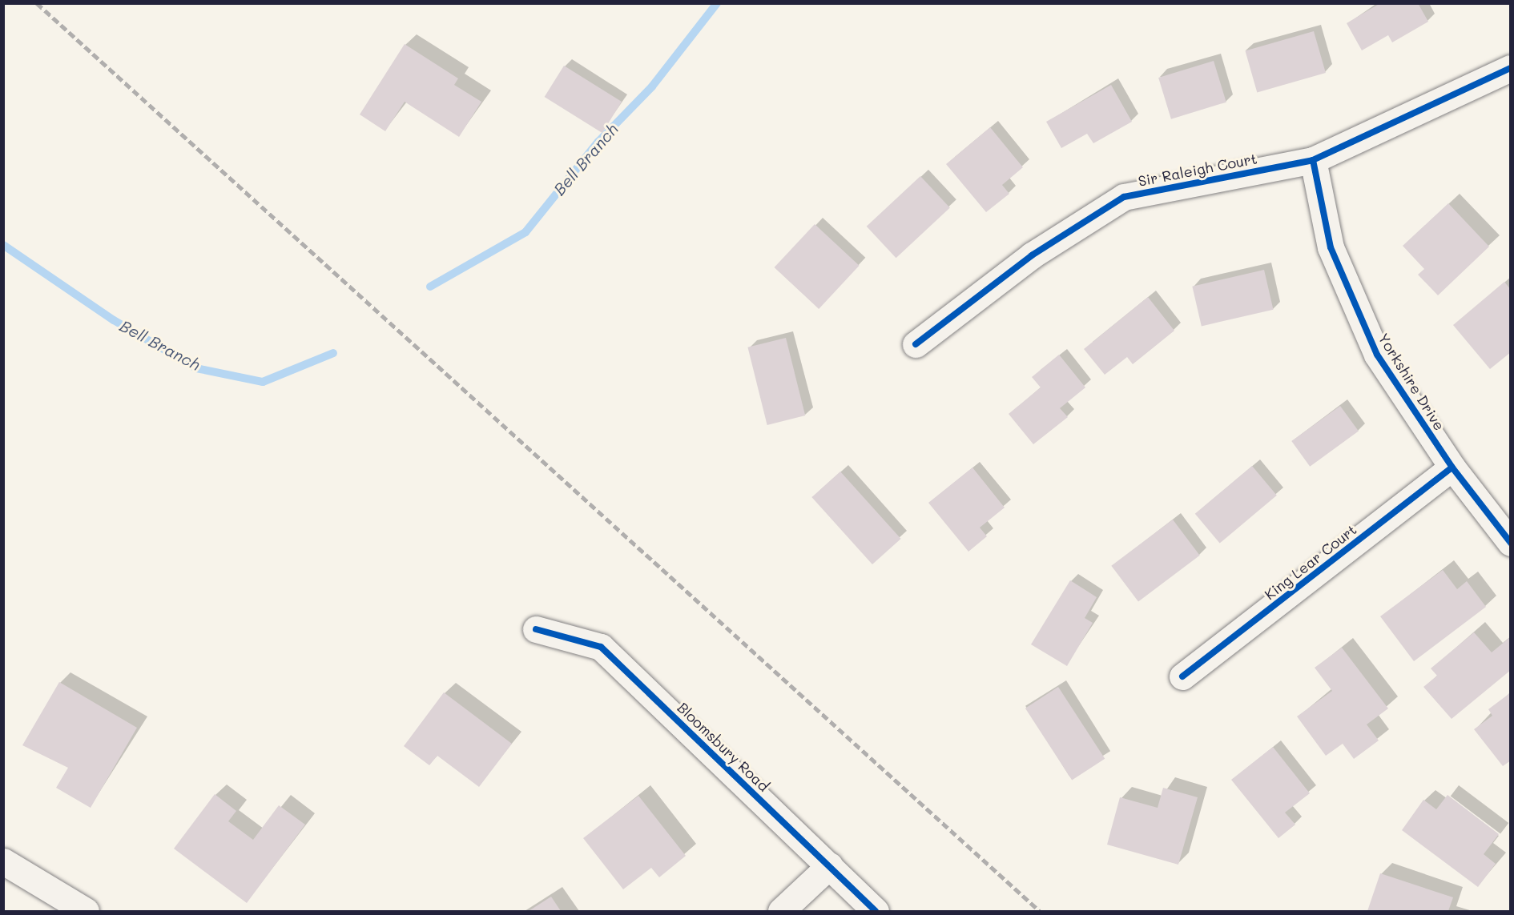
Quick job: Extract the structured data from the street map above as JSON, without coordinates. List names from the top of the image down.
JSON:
{
  "streets": {
    "street": [
      "Sir Raleigh Court",
      "Yorkshire Drive",
      "King Lear Court",
      "Bloomsbury Road"
    ]
  },
  "crossings": [
    ["Sir Raleigh Court", "Yorkshire Drive"],
    ["Yorkshire Drive", "King Lear Court"]
  ],
  "water": ["Bell Branch"]
}
